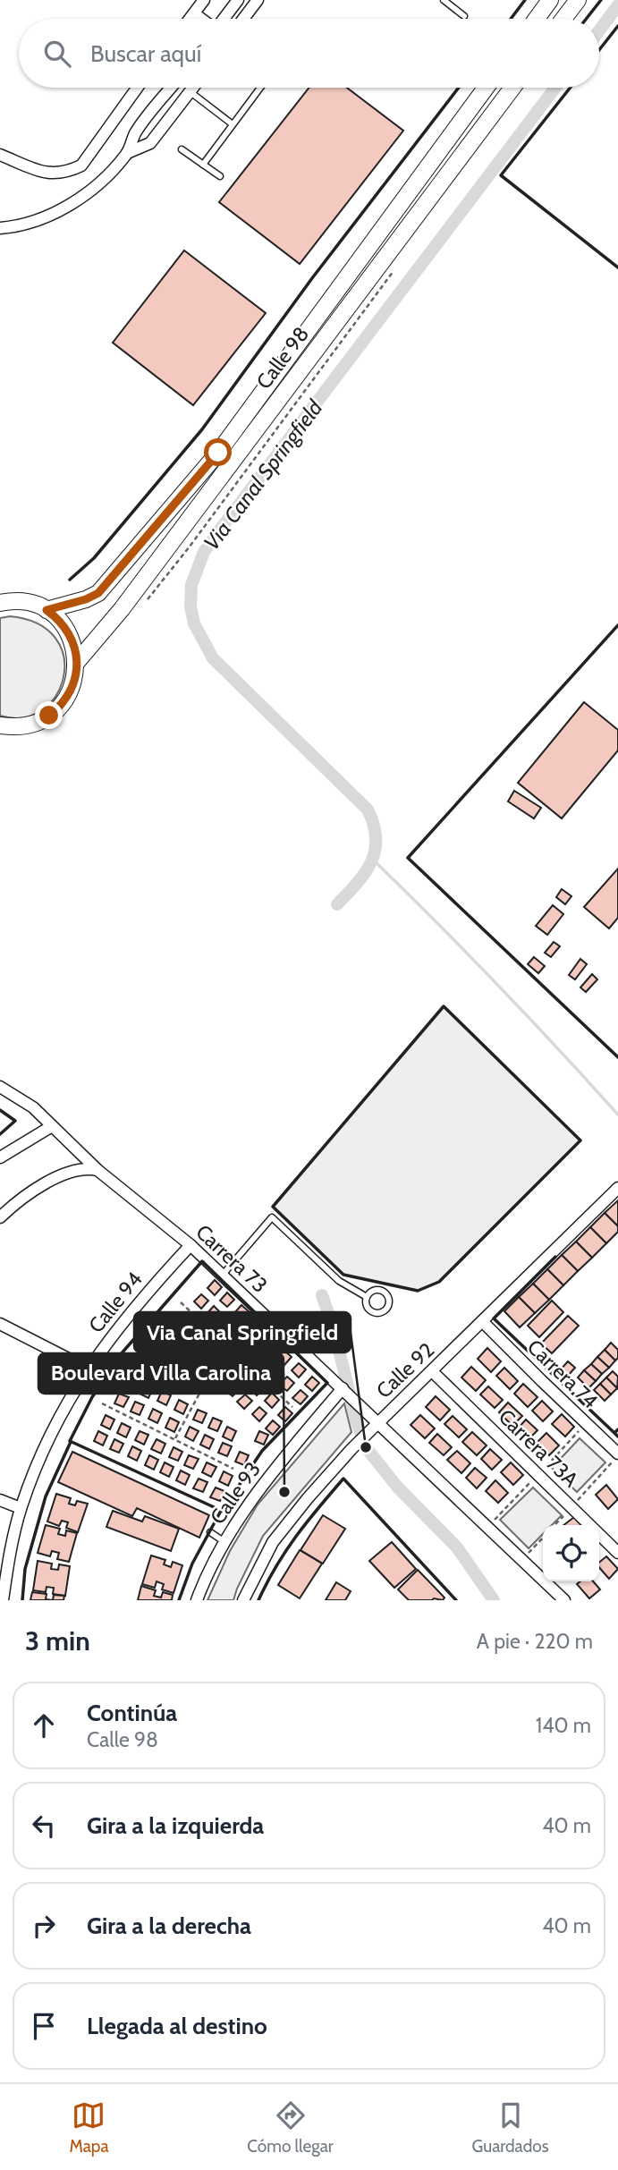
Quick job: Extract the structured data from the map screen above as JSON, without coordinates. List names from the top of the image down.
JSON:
{
  "streets": {
    "street": [
      "Calle 98",
      "Carrera 73",
      "Calle 94",
      "Calle 92",
      "Carrera 74",
      "Carrera 73A",
      "Calle 93"
    ]
  },
  "crossings": [
    ["Carrera 73", "Calle 94"],
    ["Carrera 73", "Calle 92"],
    ["Carrera 73", "Calle 93"],
    ["Calle 92", "Carrera 74"],
    ["Calle 92", "Carrera 73A"]
  ],
  "water": ["Via Canal Springfield"],
  "places": ["Via Canal Springfield", "Boulevard Villa Carolina"],
  "page": {
    "search": "Buscar aquí",
    "heading": ["3 min", "A pie · 220 m"],
    "list": [
      ["Continúa", "Calle 98", "140 m"],
      ["Gira a la izquierda", "40 m"],
      ["Gira a la derecha", "40 m"],
      "Llegada al destino"
    ],
    "nav": ["Mapa", "Cómo llegar", "Guardados"]
  }
}
